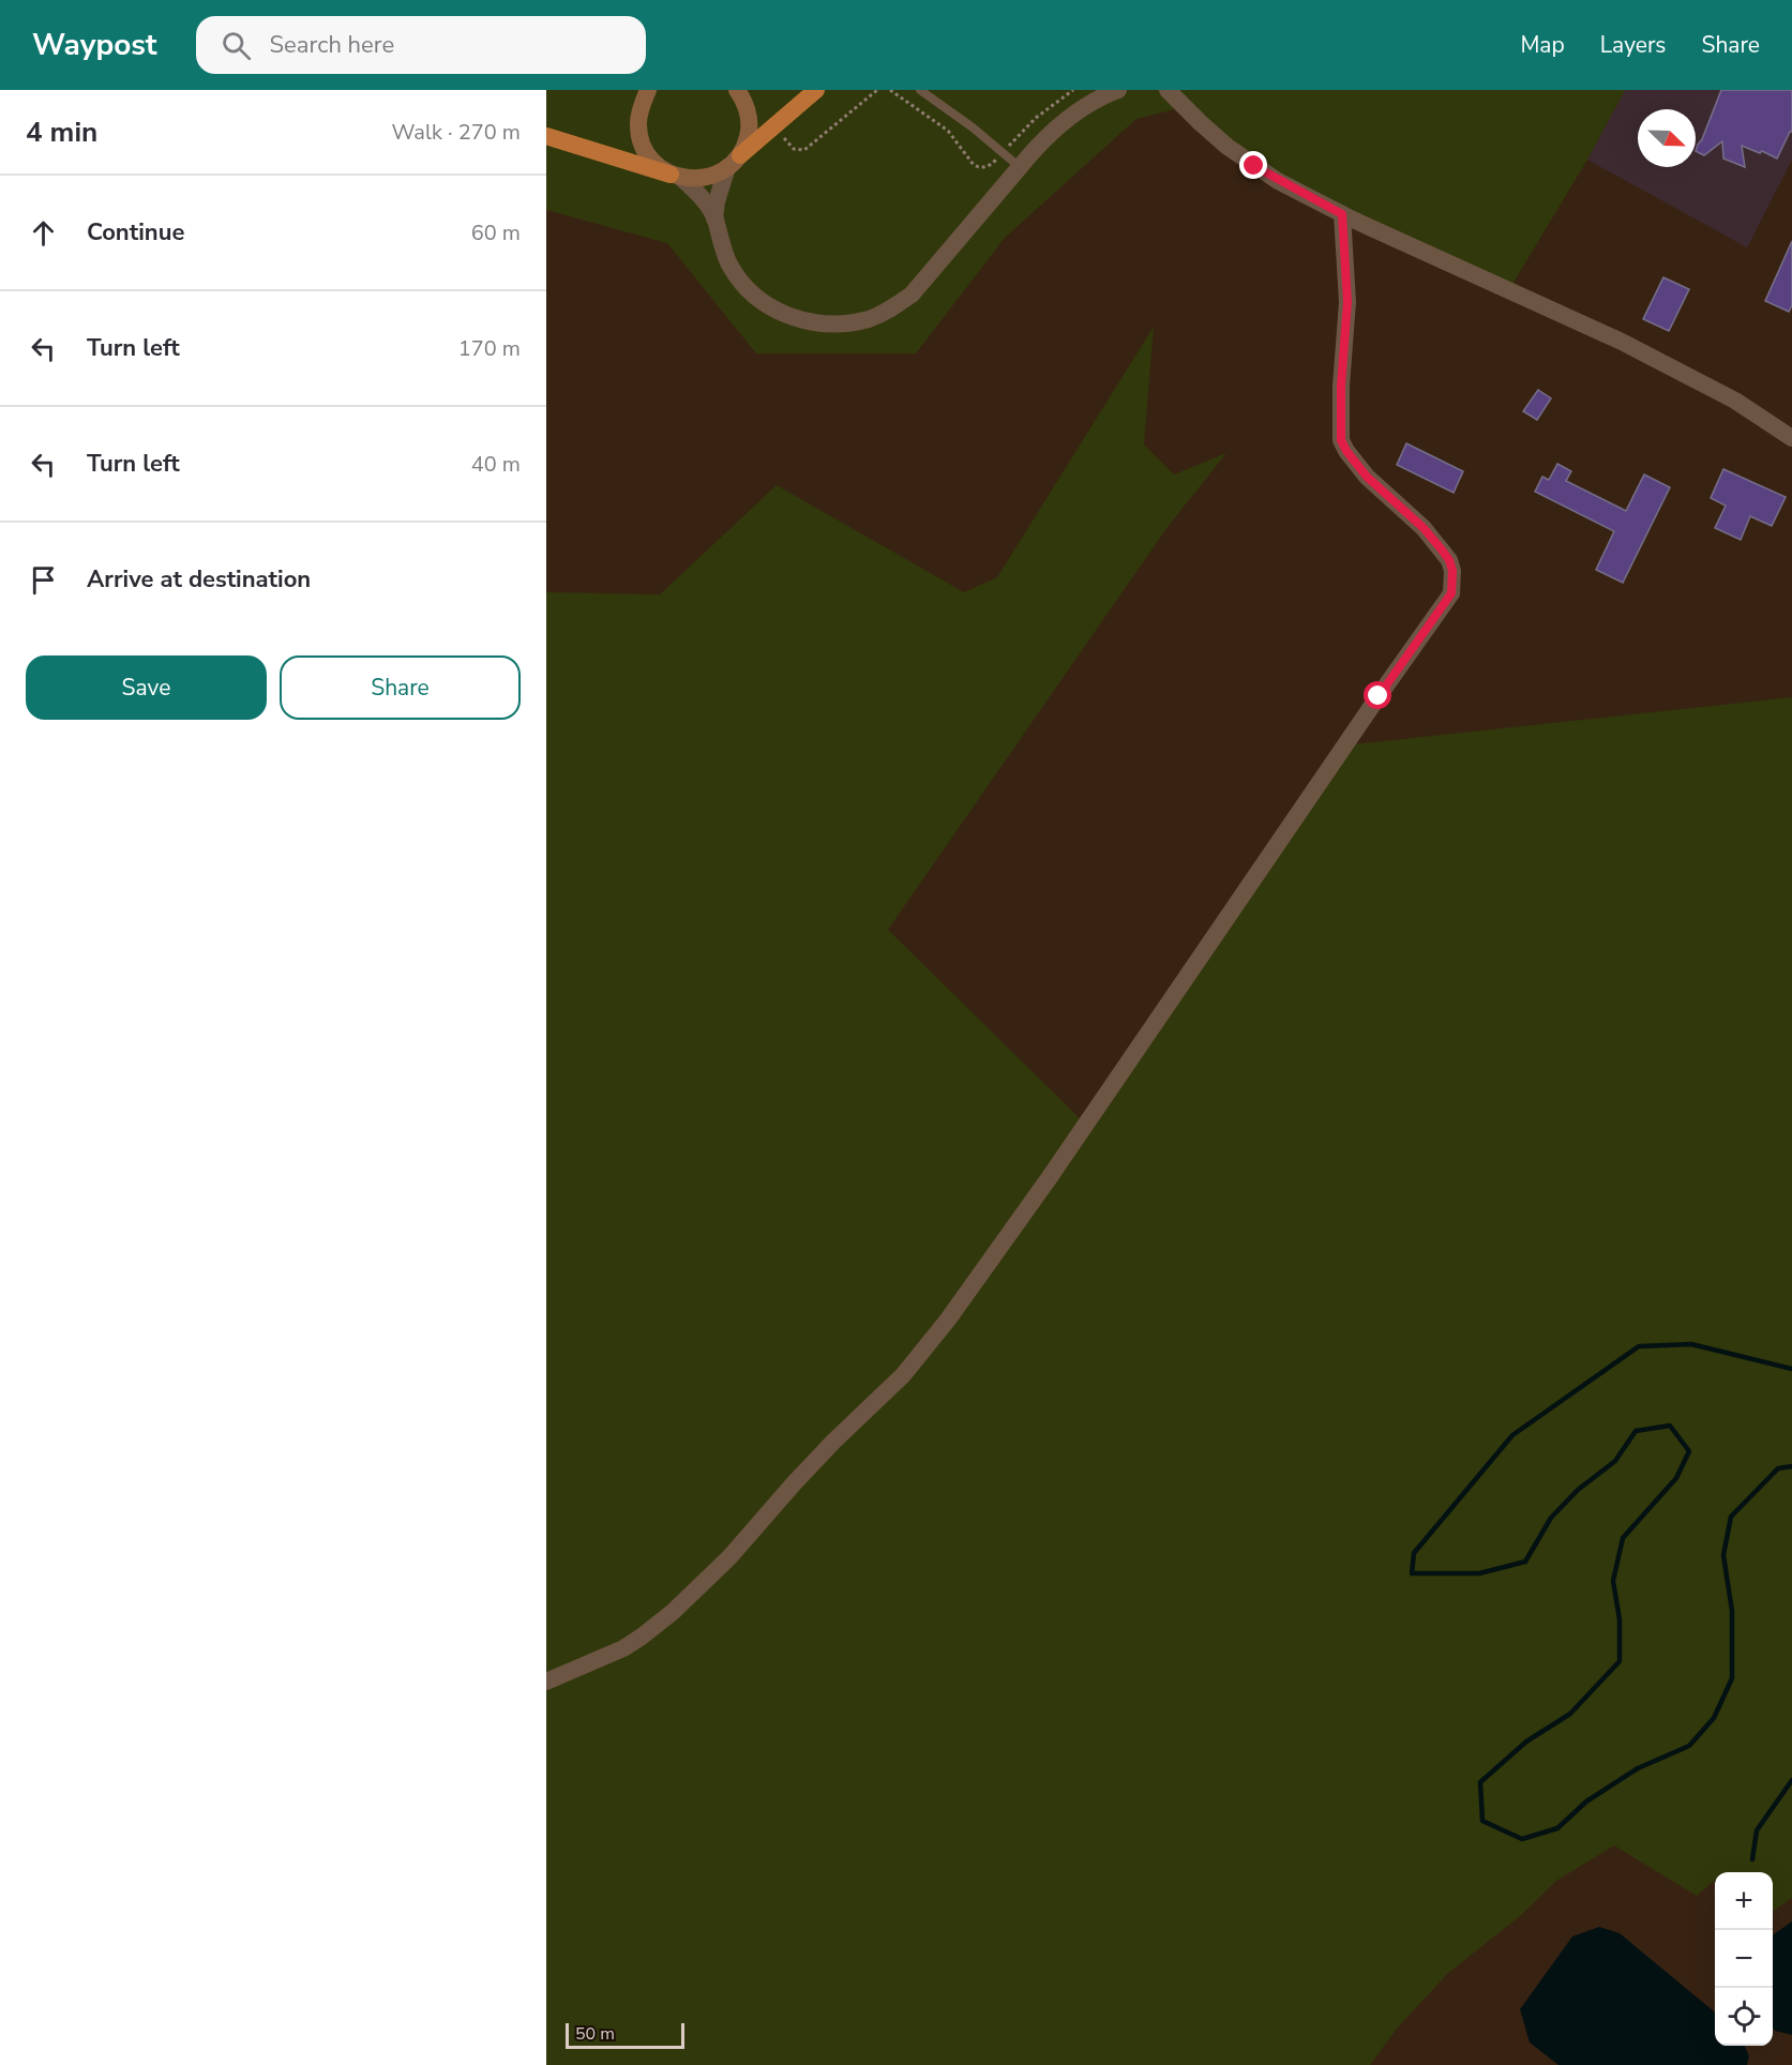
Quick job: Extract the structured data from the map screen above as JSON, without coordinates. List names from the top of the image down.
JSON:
{
  "scale_bar": "50 m",
  "north": "bottom right",
  "page": {
    "header": "Waypost",
    "search": "Search here",
    "nav": ["Map", "Layers", "Share"],
    "heading": ["4 min", "Walk · 270 m"],
    "list": [
      ["Continue", "60 m"],
      ["Turn left", "170 m"],
      ["Turn left", "40 m"],
      "Arrive at destination"
    ],
    "buttons": ["Save", "Share"],
    "map_buttons": ["+", "−"],
    "scale": "50 m"
  }
}
